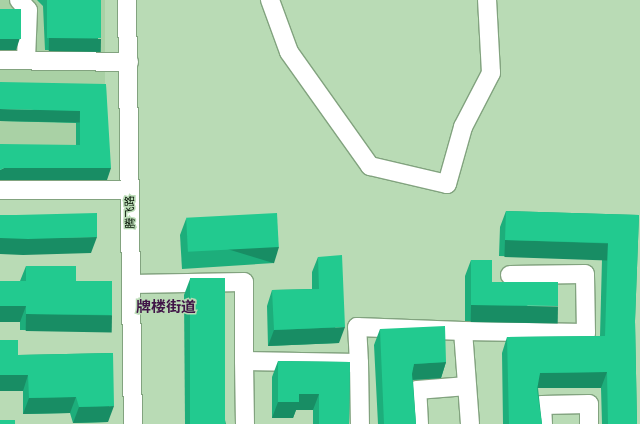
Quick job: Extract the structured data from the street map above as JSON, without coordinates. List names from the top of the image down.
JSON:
{
  "streets": {
    "street": ["腾飞路"]
  },
  "districts": ["牌楼街道"]
}
